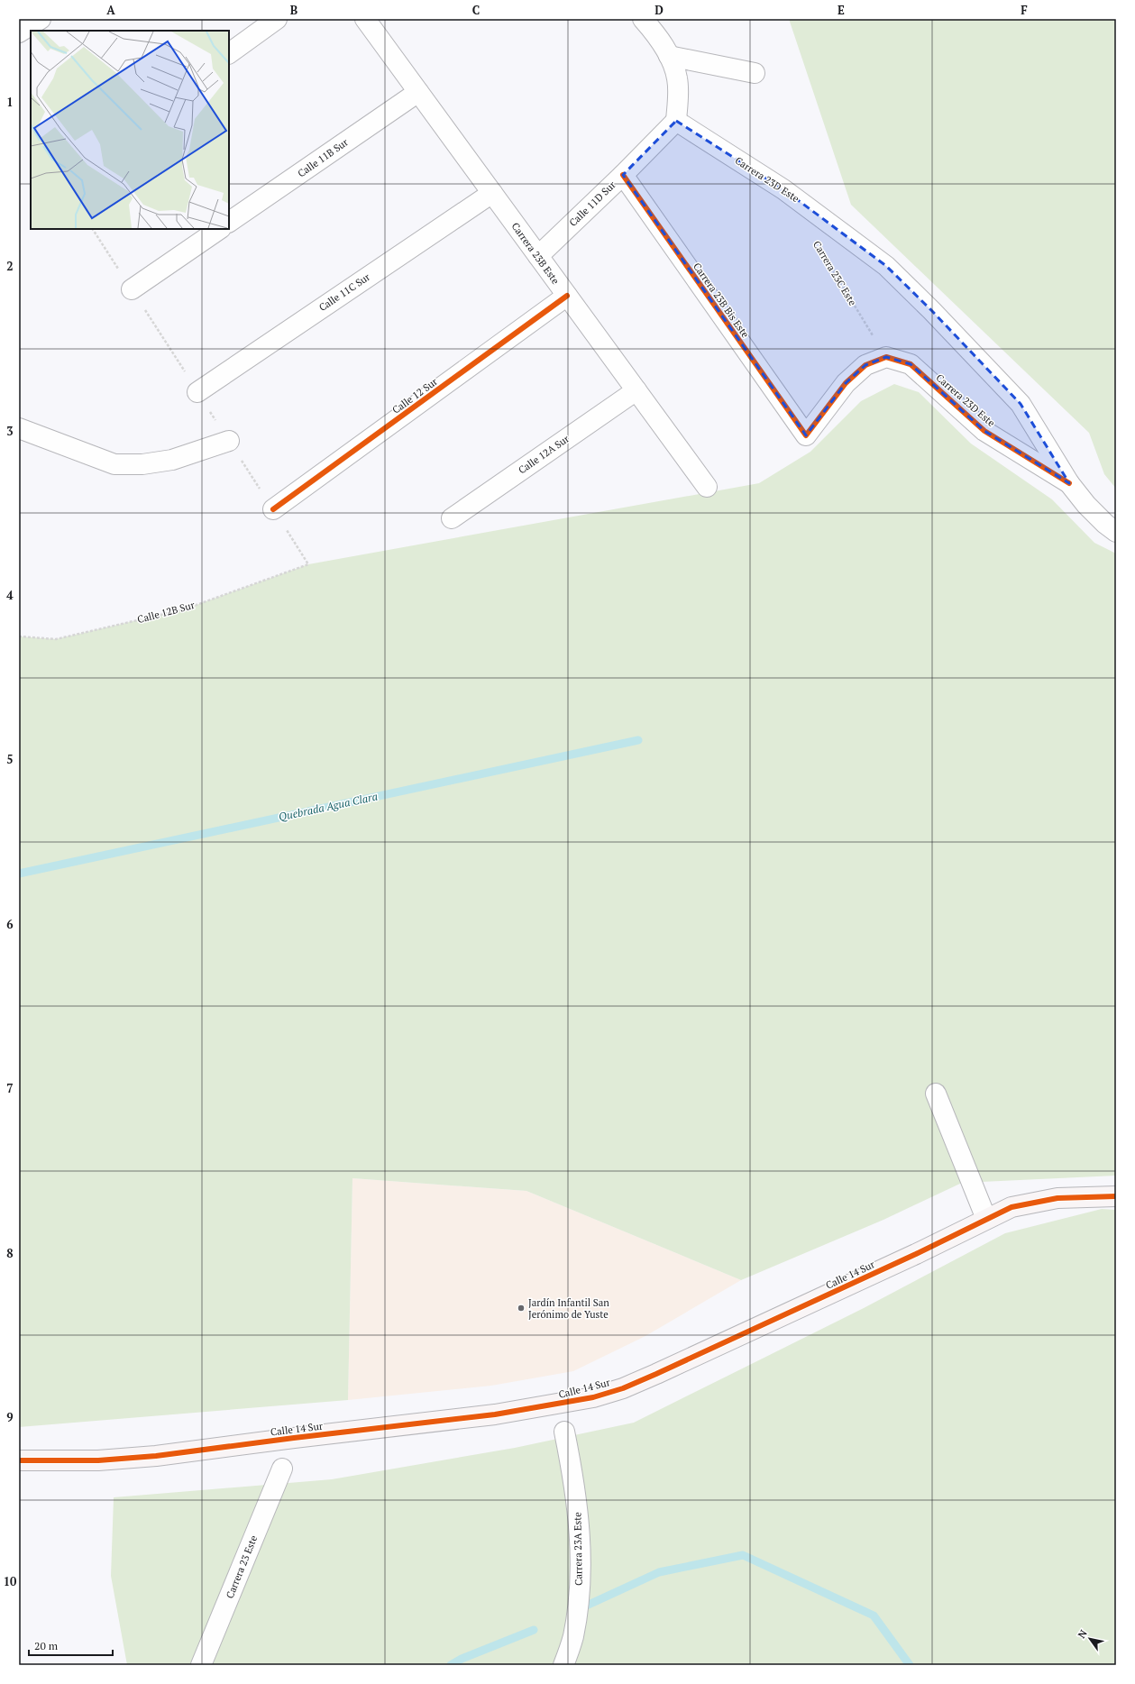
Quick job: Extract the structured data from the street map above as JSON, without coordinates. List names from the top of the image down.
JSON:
{
  "streets": {
    "street": [
      "Calle 11B Sur",
      "Carrera 23D Este",
      "Calle 11D Sur",
      "Carrera 23B Este",
      "Calle 11C Sur",
      "Carrera 23B Bis Este",
      "Calle 12 Sur",
      "Calle 12A Sur",
      "Calle 14 Sur",
      "Carrera 23A Este",
      "Carrera 23 Este"
    ],
    "path": ["Carrera 23C Este", "Calle 12B Sur"]
  },
  "crossings": [
    ["Calle 11B Sur", "Carrera 23B Este"],
    ["Carrera 23D Este", "Calle 11D Sur"],
    ["Carrera 23D Este", "Carrera 23C Este"],
    ["Carrera 23D Este", "Carrera 23B Bis Este"],
    ["Calle 11D Sur", "Carrera 23B Este"],
    ["Calle 11D Sur", "Carrera 23B Bis Este"],
    ["Carrera 23B Este", "Calle 11C Sur"],
    ["Carrera 23B Este", "Calle 12 Sur"],
    ["Carrera 23B Este", "Calle 12A Sur"],
    ["Carrera 23C Este", "Carrera 23B Bis Este"]
  ],
  "water": ["Quebrada Agua Clara"],
  "places": ["Jardín Infantil San Jerónimo de Yuste"],
  "scale_bar": "20 m",
  "north": "top left",
  "grid": {
    "columns": [
      "A",
      "B",
      "C",
      "D",
      "E",
      "F"
    ],
    "rows": [
      "1",
      "2",
      "3",
      "4",
      "5",
      "6",
      "7",
      "8",
      "9",
      "10"
    ]
  }
}
